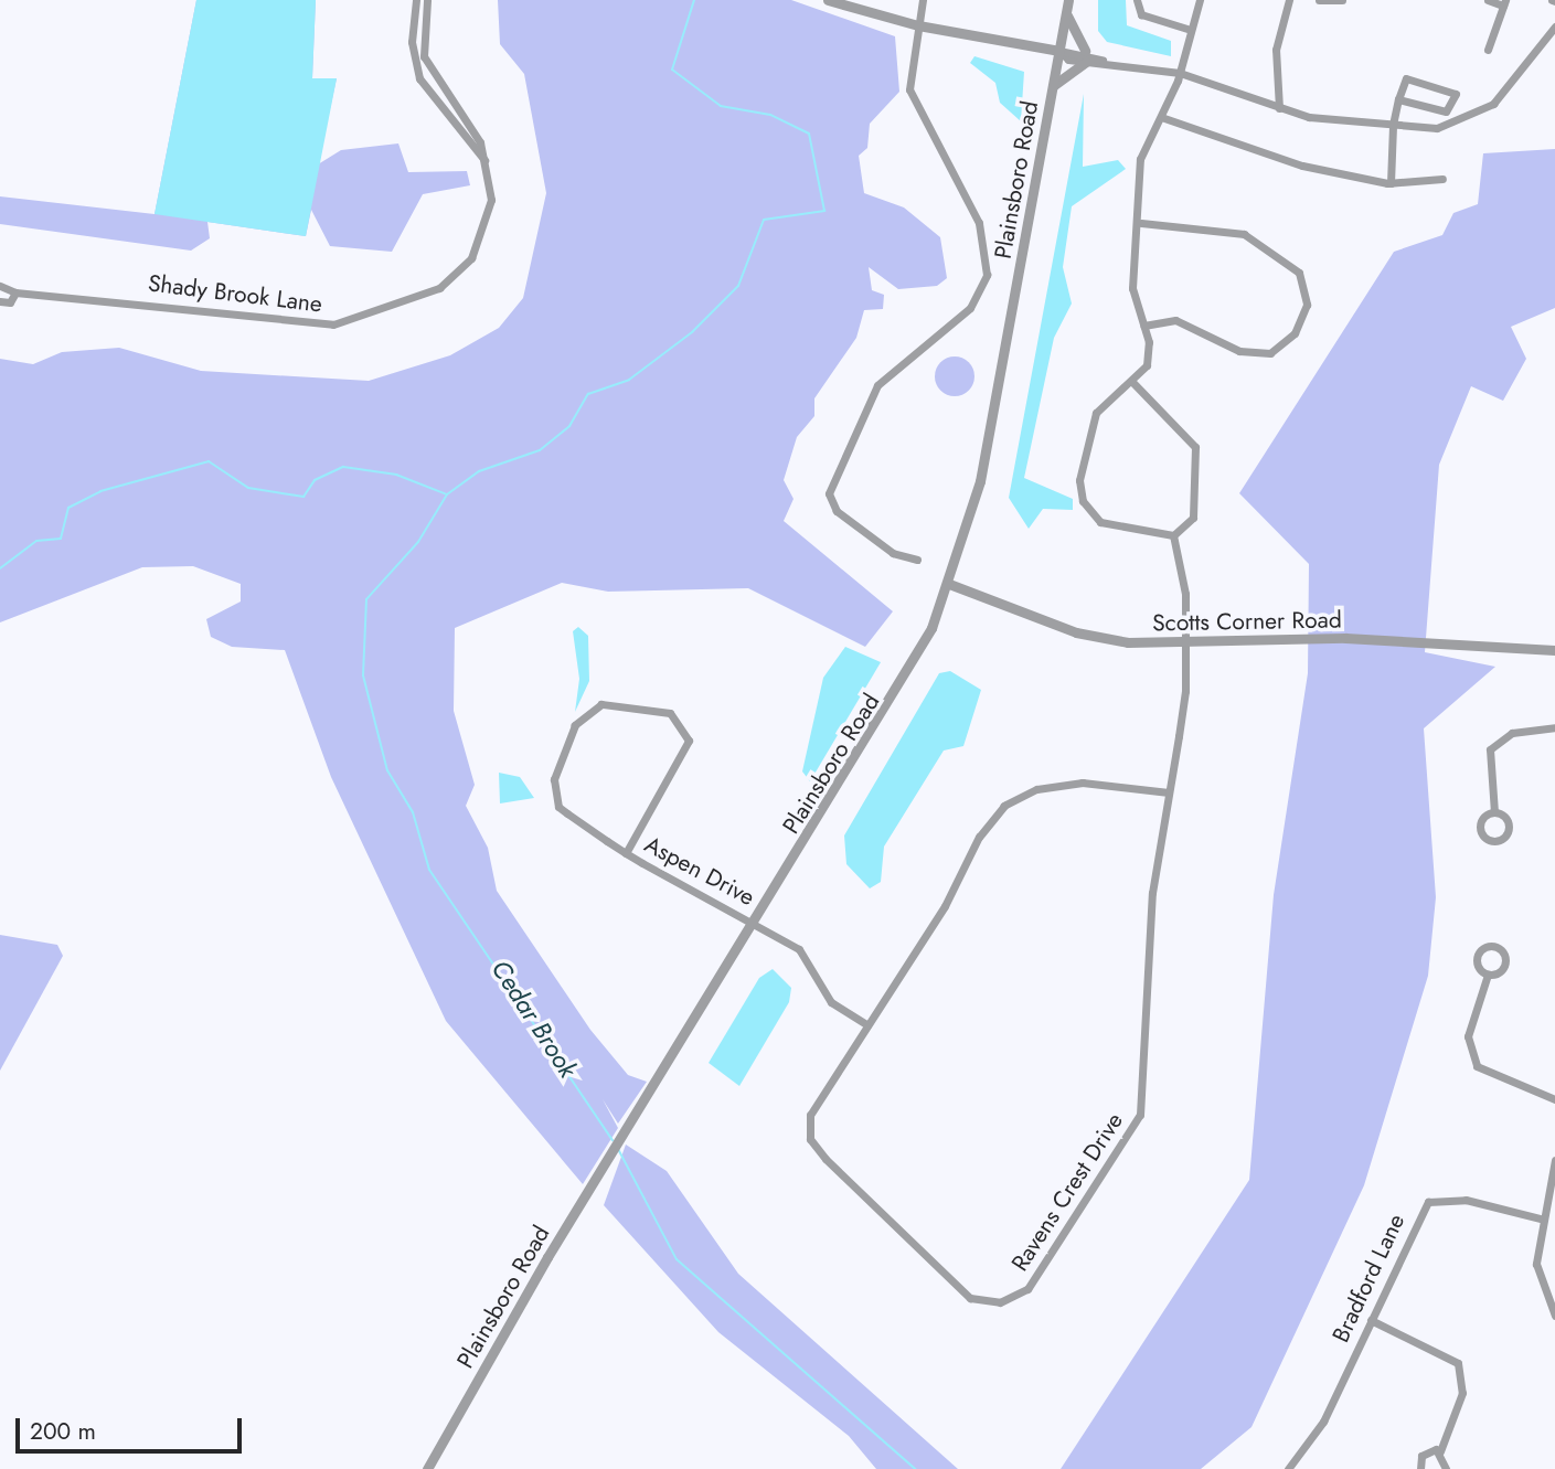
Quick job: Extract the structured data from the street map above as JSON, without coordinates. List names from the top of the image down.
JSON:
{
  "streets": {
    "street": [
      "Plainsboro Road",
      "Shady Brook Lane",
      "Scotts Corner Road",
      "Aspen Drive",
      "Ravens Crest Drive",
      "Bradford Lane"
    ]
  },
  "crossings": [
    ["Plainsboro Road", "Scotts Corner Road"],
    ["Plainsboro Road", "Aspen Drive"],
    ["Scotts Corner Road", "Ravens Crest Drive"]
  ],
  "water": ["Cedar Brook"],
  "scale_bar": "200 m"
}
